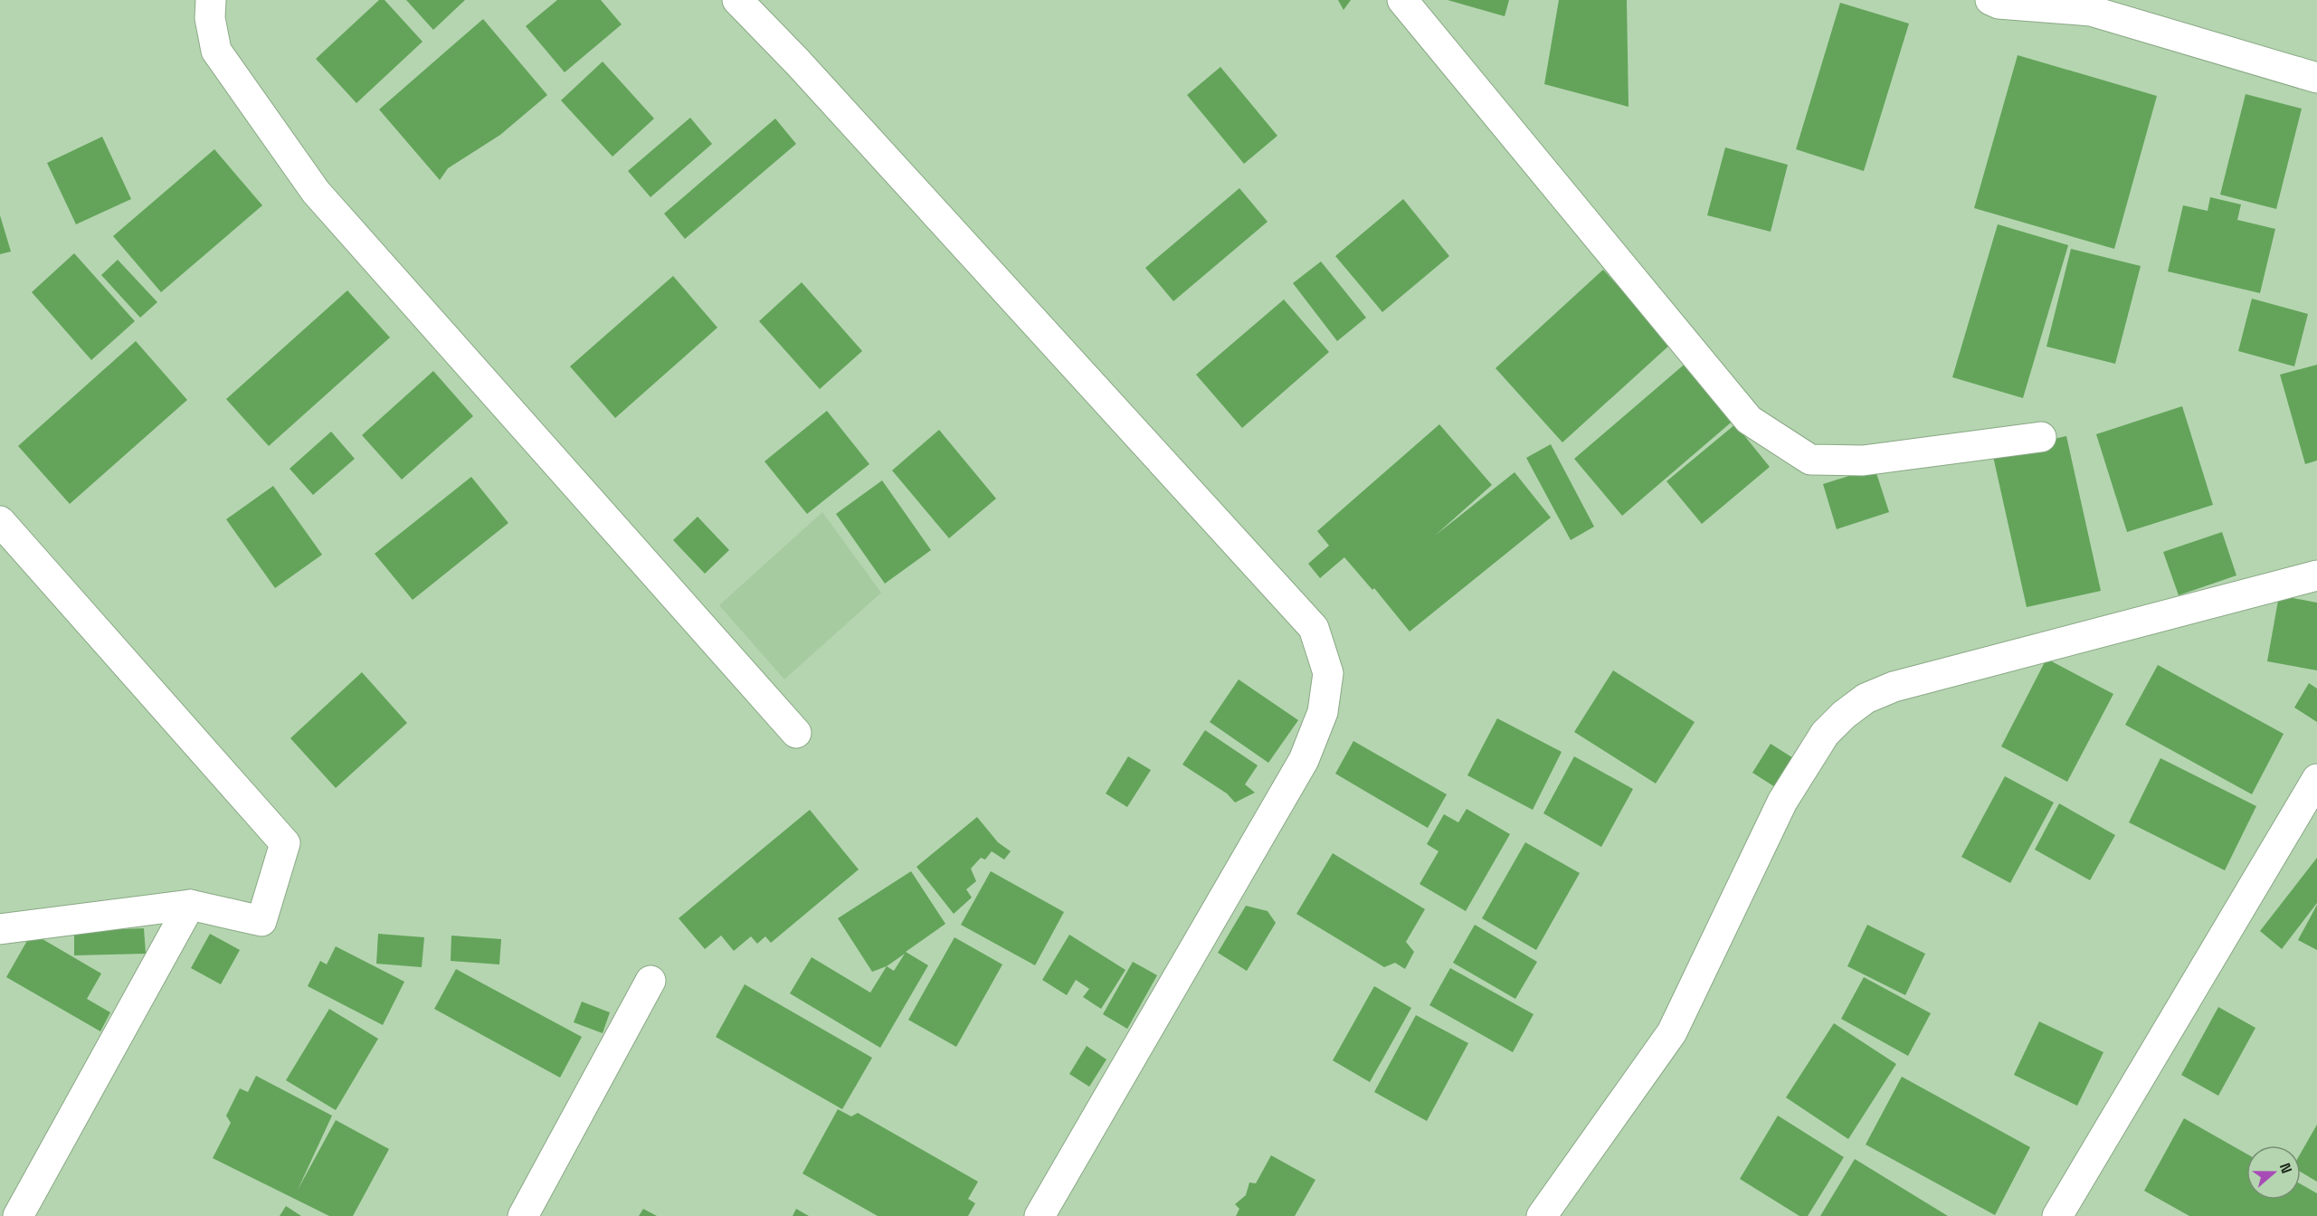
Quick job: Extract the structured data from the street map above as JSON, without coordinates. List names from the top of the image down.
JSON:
{
  "north": "right"
}
